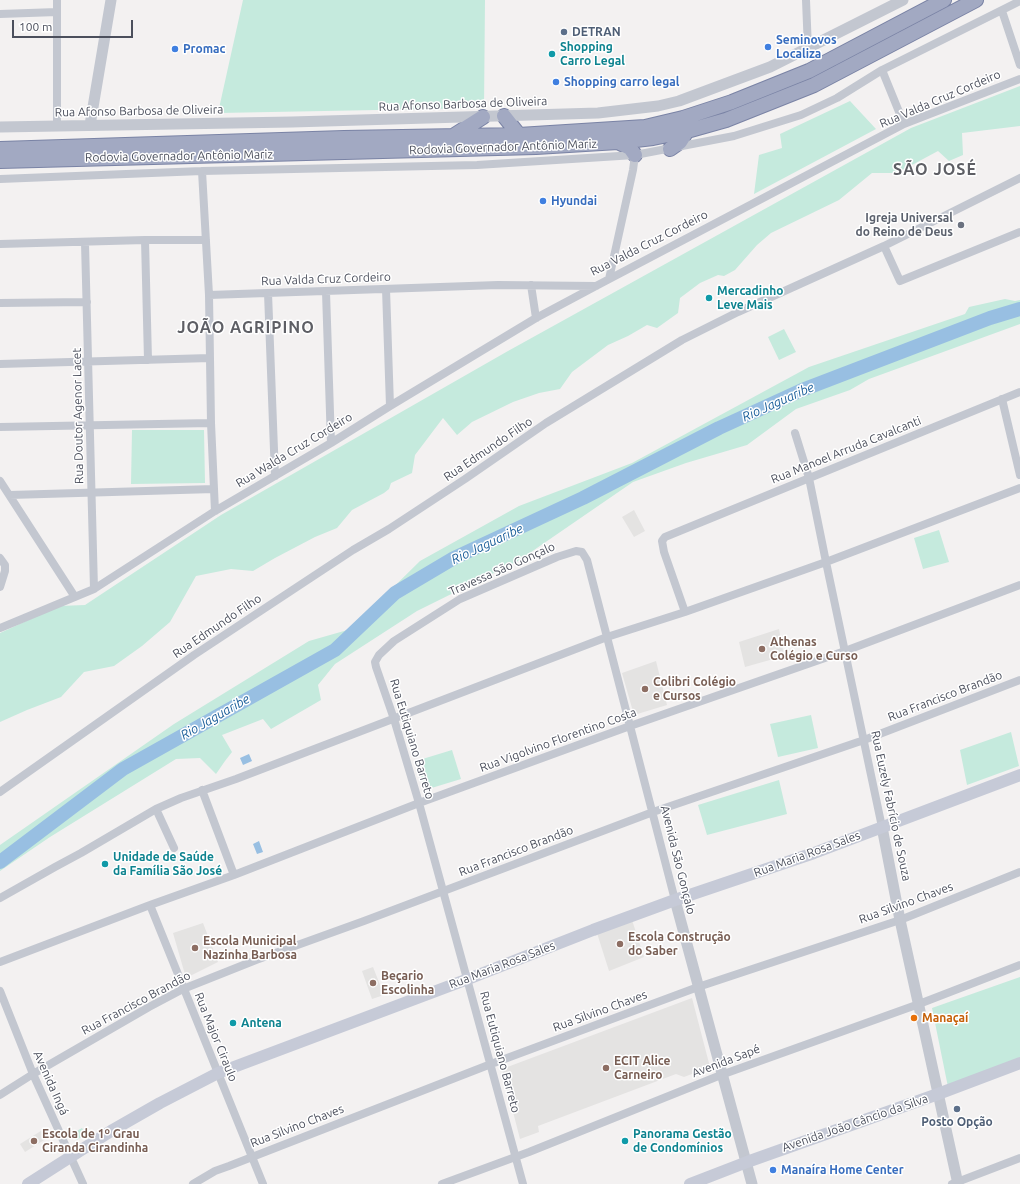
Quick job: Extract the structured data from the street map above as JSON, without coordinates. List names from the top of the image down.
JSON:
{
  "streets": {
    "highway": ["Rodovia Governador Antônio Mariz"],
    "main road": ["Rua Maria Rosa Sales", "Avenida João Câncio da Silva"],
    "street": [
      "Rua Valda Cruz Cordeiro",
      "Rua Afonso Barbosa de Oliveira",
      "Rua Doutor Agenor Lacet",
      "Rua Edmundo Filho",
      "Rua Walda Cruz Cordeiro",
      "Rua Manoel Arruda Cavalcanti",
      "Travessa São Gonçalo",
      "Rua Francisco Brandão",
      "Rua Eutiquiano Barreto",
      "Rua Vigolvino Florentino Costa",
      "Rua Euzely Fabrício de Souza",
      "Avenida São Gonçalo",
      "Rua Silvino Chaves",
      "Rua Major Ciraulo",
      "Avenida Sapé",
      "Avenida Ingá"
    ]
  },
  "crossings": [
    ["Rua Valda Cruz Cordeiro", "Rua Walda Cruz Cordeiro"],
    ["Rua Doutor Agenor Lacet", "Rua Walda Cruz Cordeiro"],
    ["Rua Manoel Arruda Cavalcanti", "Rua Euzely Fabrício de Souza"],
    ["Travessa São Gonçalo", "Rua Eutiquiano Barreto"],
    ["Travessa São Gonçalo", "Avenida São Gonçalo"],
    ["Rua Francisco Brandão", "Rua Eutiquiano Barreto"],
    ["Rua Francisco Brandão", "Rua Euzely Fabrício de Souza"],
    ["Rua Francisco Brandão", "Avenida São Gonçalo"],
    ["Rua Francisco Brandão", "Rua Major Ciraulo"],
    ["Rua Francisco Brandão", "Avenida Ingá"],
    ["Rua Eutiquiano Barreto", "Rua Vigolvino Florentino Costa"],
    ["Rua Eutiquiano Barreto", "Rua Maria Rosa Sales"],
    ["Rua Eutiquiano Barreto", "Rua Silvino Chaves"],
    ["Rua Eutiquiano Barreto", "Avenida Sapé"],
    ["Rua Vigolvino Florentino Costa", "Rua Euzely Fabrício de Souza"],
    ["Rua Vigolvino Florentino Costa", "Avenida São Gonçalo"],
    ["Rua Euzely Fabrício de Souza", "Rua Maria Rosa Sales"],
    ["Rua Euzely Fabrício de Souza", "Rua Silvino Chaves"],
    ["Rua Euzely Fabrício de Souza", "Avenida Sapé"],
    ["Rua Euzely Fabrício de Souza", "Avenida João Câncio da Silva"],
    ["Rua Maria Rosa Sales", "Avenida São Gonçalo"],
    ["Rua Maria Rosa Sales", "Rua Major Ciraulo"],
    ["Rua Maria Rosa Sales", "Avenida Ingá"],
    ["Avenida São Gonçalo", "Rua Silvino Chaves"],
    ["Avenida São Gonçalo", "Avenida Sapé"],
    ["Avenida São Gonçalo", "Avenida João Câncio da Silva"],
    ["Rua Silvino Chaves", "Rua Major Ciraulo"]
  ],
  "districts": ["SÃO JOSÉ", "JOÃO AGRIPINO"],
  "water": ["Rio Jaguaribe"],
  "places": [
    "DETRAN",
    "Seminovos Localiza",
    "Promac",
    "Shopping Carro Legal",
    "Shopping carro legal",
    "Hyundai",
    "Igreja Universal do Reino de Deus",
    "Mercadinho Leve Mais",
    "Athenas Colégio e Curso",
    "Colibri Colégio e Cursos",
    "Unidade de Saúde da Família São José",
    "Escola Construção do Saber",
    "Escola Municipal Nazinha Barbosa",
    "Beçario Escolinha",
    "Manaçaí",
    "Antena",
    "ECIT Alice Carneiro",
    "Posto Opção",
    "Escola de 1º Grau Ciranda Cirandinha",
    "Panorama Gestão de Condomínios",
    "Manaíra Home Center"
  ],
  "scale_bar": "100 m"
}
